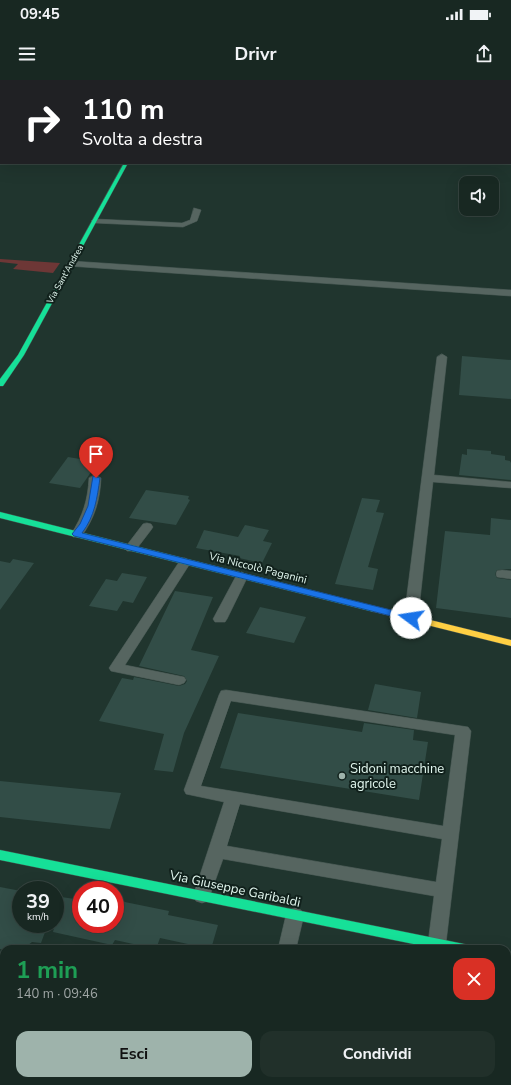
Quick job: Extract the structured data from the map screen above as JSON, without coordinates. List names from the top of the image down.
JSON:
{
  "streets": {
    "street": ["Via Sant'Andrea", "Via Niccolò Paganini", "Via Giuseppe Garibaldi"]
  },
  "places": ["Sidoni macchine agricole"],
  "page": {
    "status": "09:45",
    "header": "Drivr",
    "turn": ["110 m", "Svolta a destra"],
    "speed": "39 km/h",
    "limit": "40",
    "heading": ["1 min", "140 m · 09:46"],
    "buttons": ["Esci", "Condividi"]
  }
}
